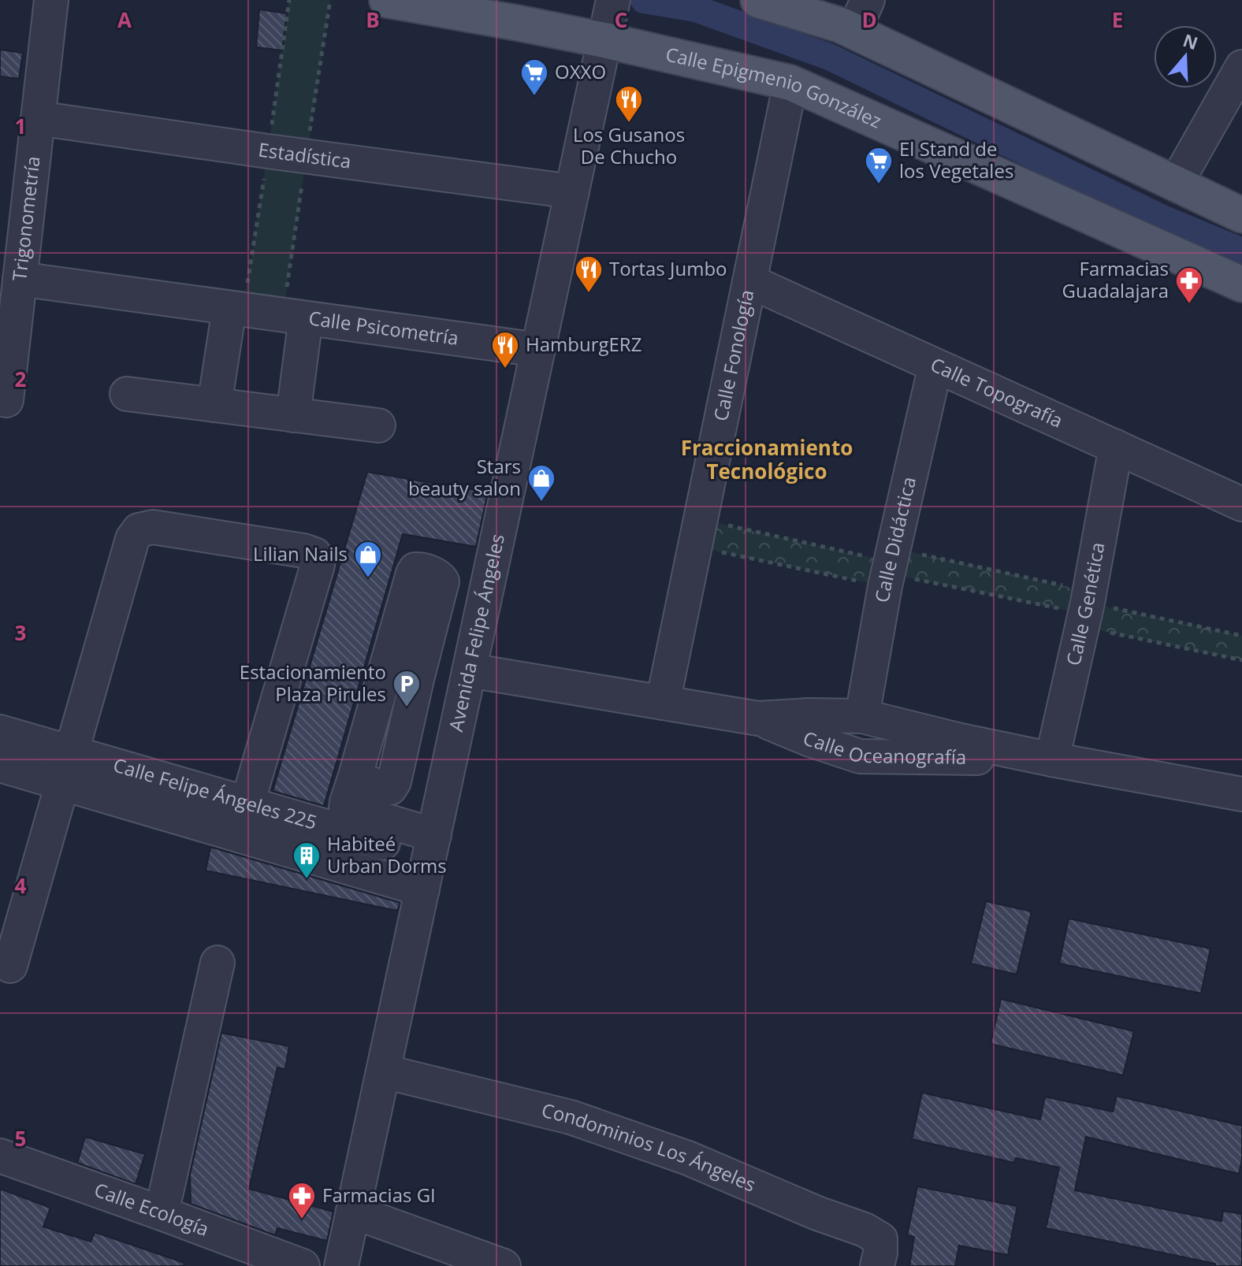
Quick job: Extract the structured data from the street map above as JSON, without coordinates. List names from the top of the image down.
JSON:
{
  "streets": {
    "main road": ["Calle Epigmenio González"],
    "street": [
      "Estadística",
      "Trigonometría",
      "Calle Psicometría",
      "Calle Fonología",
      "Calle Topografía",
      "Calle Didáctica",
      "Calle Genética",
      "Avenida Felipe Ángeles",
      "Calle Oceanografía",
      "Calle Felipe Ángeles 225",
      "Condominios Los Ángeles",
      "Calle Ecología"
    ]
  },
  "crossings": [
    ["Calle Epigmenio González", "Calle Fonología"],
    ["Calle Epigmenio González", "Avenida Felipe Ángeles"],
    ["Estadística", "Trigonometría"],
    ["Estadística", "Avenida Felipe Ángeles"],
    ["Trigonometría", "Calle Psicometría"],
    ["Calle Psicometría", "Avenida Felipe Ángeles"],
    ["Calle Fonología", "Calle Topografía"],
    ["Calle Fonología", "Calle Oceanografía"],
    ["Calle Topografía", "Calle Didáctica"],
    ["Calle Topografía", "Calle Genética"],
    ["Calle Didáctica", "Calle Oceanografía"],
    ["Calle Genética", "Calle Oceanografía"],
    ["Avenida Felipe Ángeles", "Calle Oceanografía"],
    ["Avenida Felipe Ángeles", "Calle Felipe Ángeles 225"],
    ["Avenida Felipe Ángeles", "Condominios Los Ángeles"]
  ],
  "districts": ["Fraccionamiento Tecnológico"],
  "places": {
    "supermarket": ["OXXO", "El Stand de los Vegetales"],
    "restaurant": ["Los Gusanos De Chucho", "Tortas Jumbo", "HamburgERZ"],
    "pharmacy": ["Farmacias Guadalajara", "Farmacias GI"],
    "shop": ["Stars beauty salon", "Lilian Nails"],
    "parking": ["Estacionamiento Plaza Pirules"],
    "building": ["Habiteé Urban Dorms"]
  },
  "north": "top",
  "grid": {
    "columns": [
      "A",
      "B",
      "C",
      "D",
      "E"
    ],
    "rows": [
      "1",
      "2",
      "3",
      "4",
      "5"
    ]
  }
}
